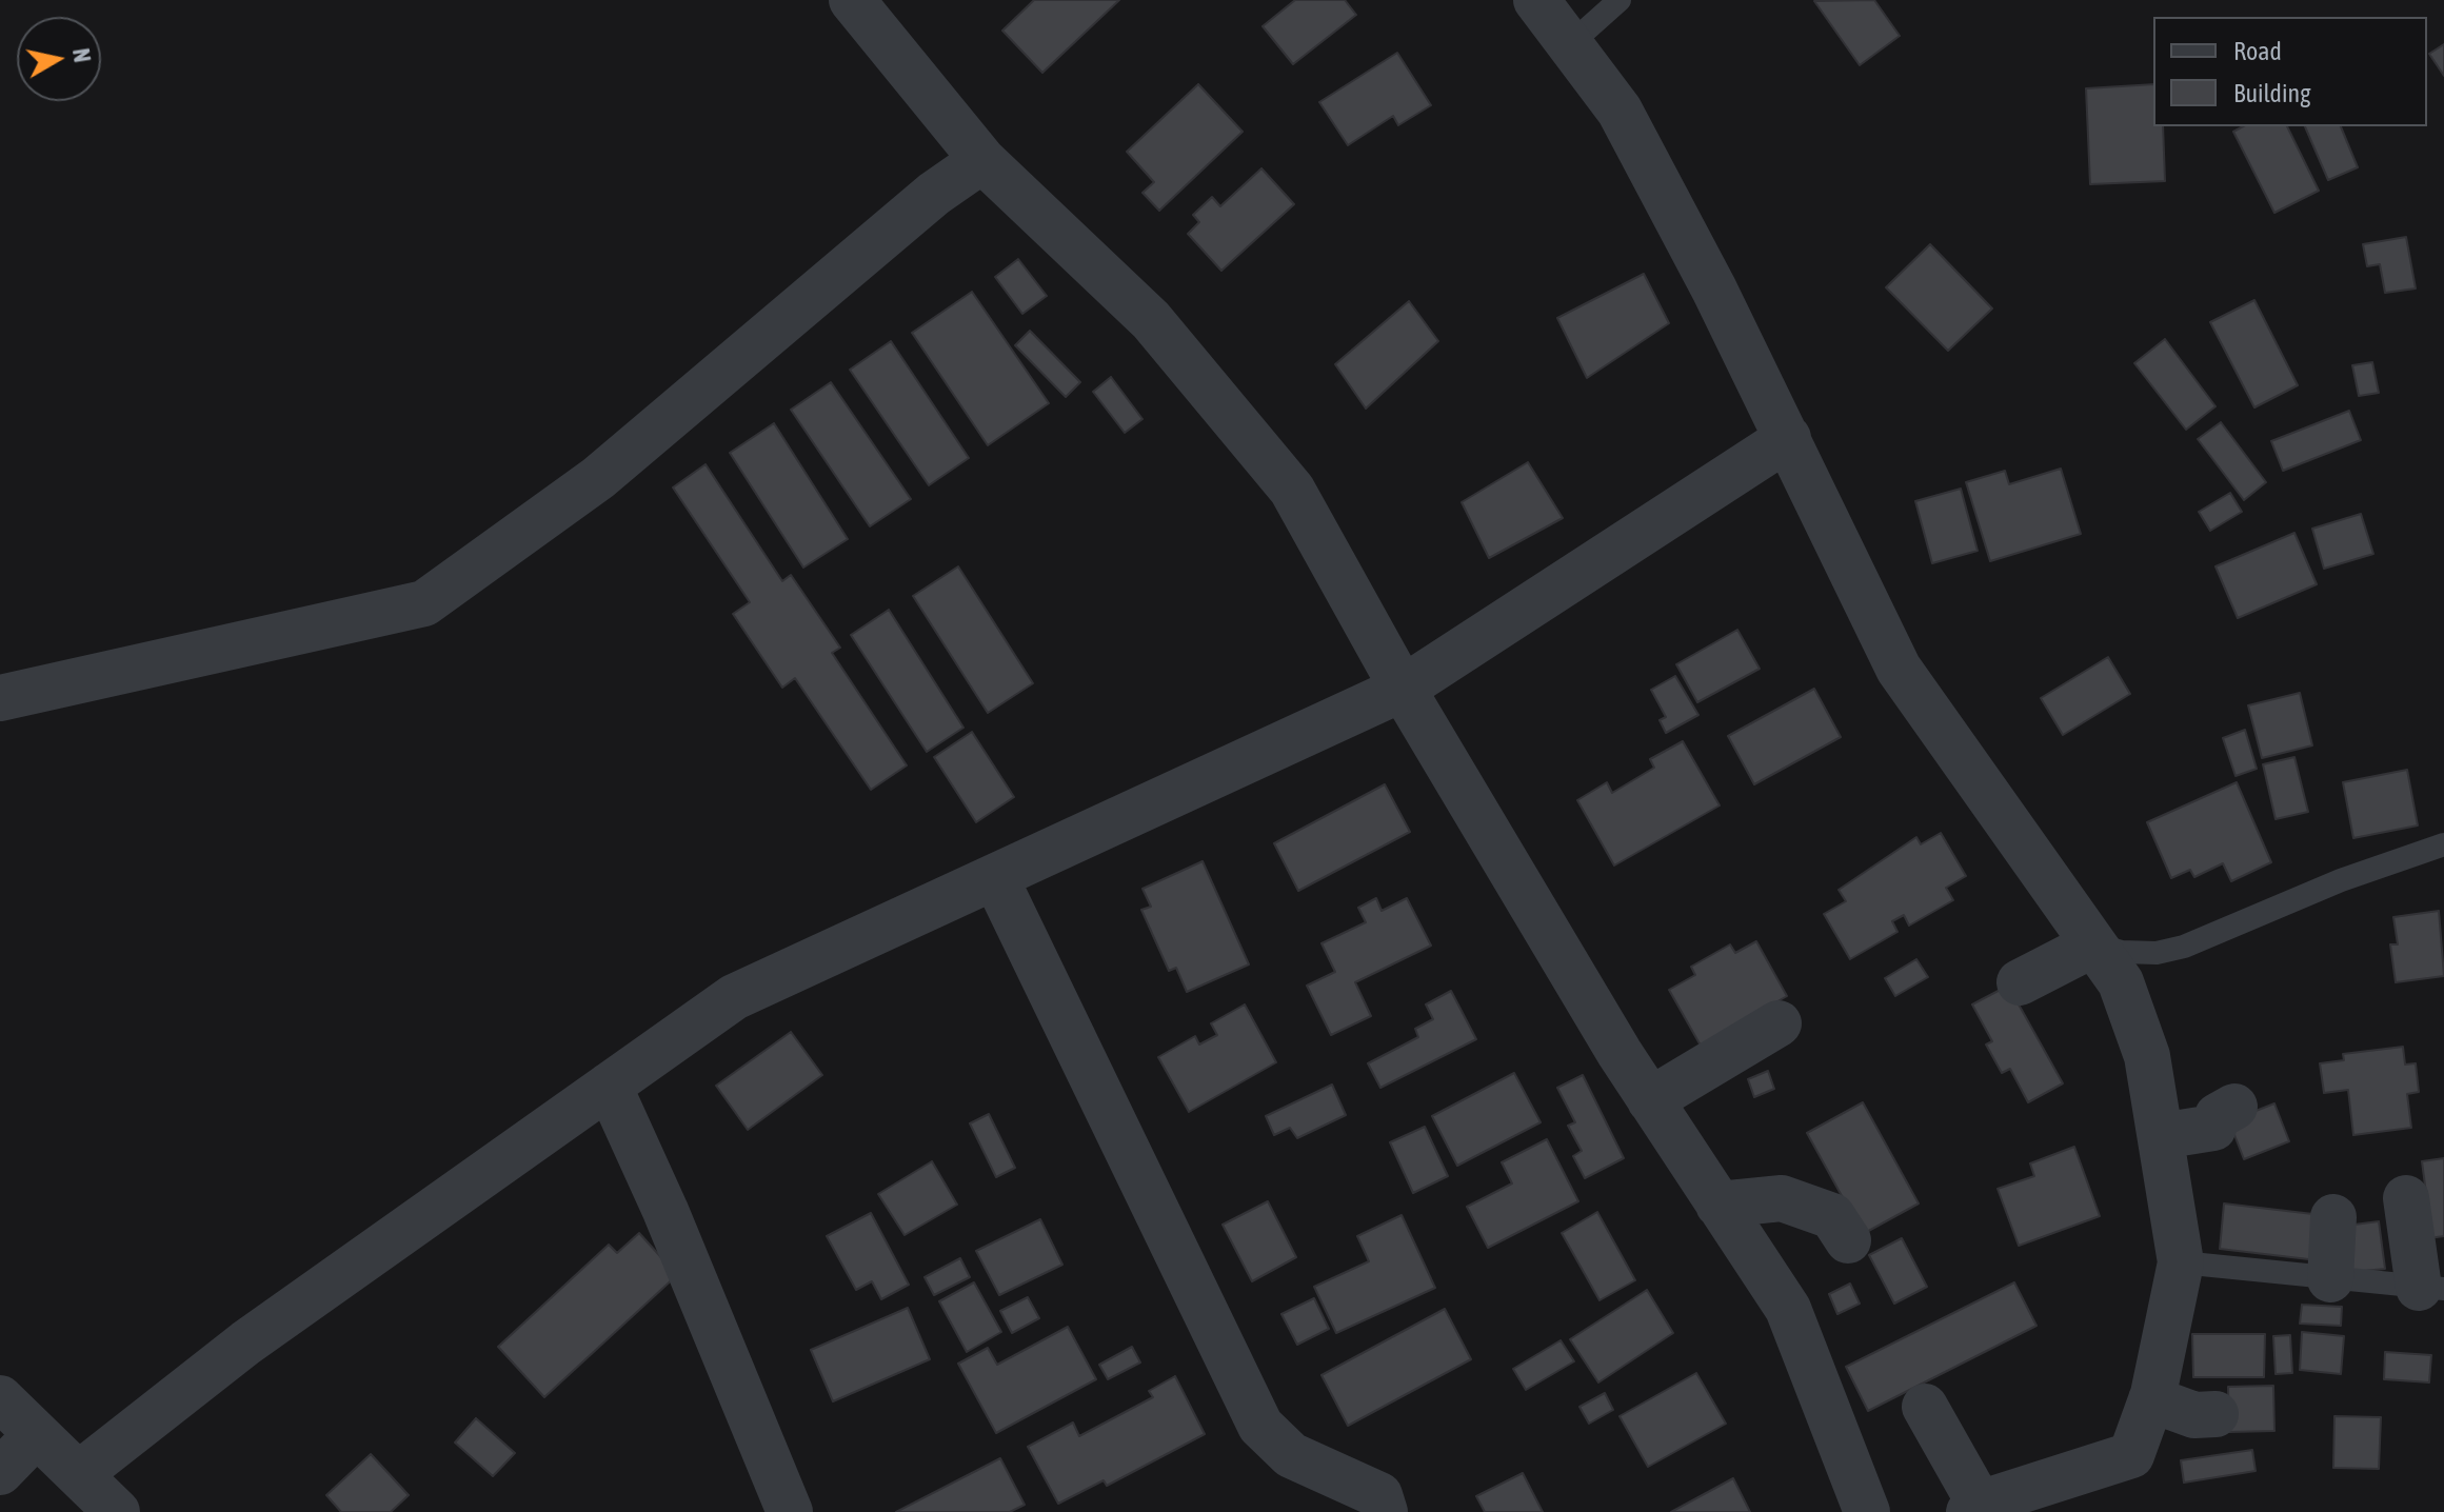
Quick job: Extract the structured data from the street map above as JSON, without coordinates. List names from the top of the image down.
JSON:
{
  "legend": ["Road", "Building"],
  "north": "right"
}
